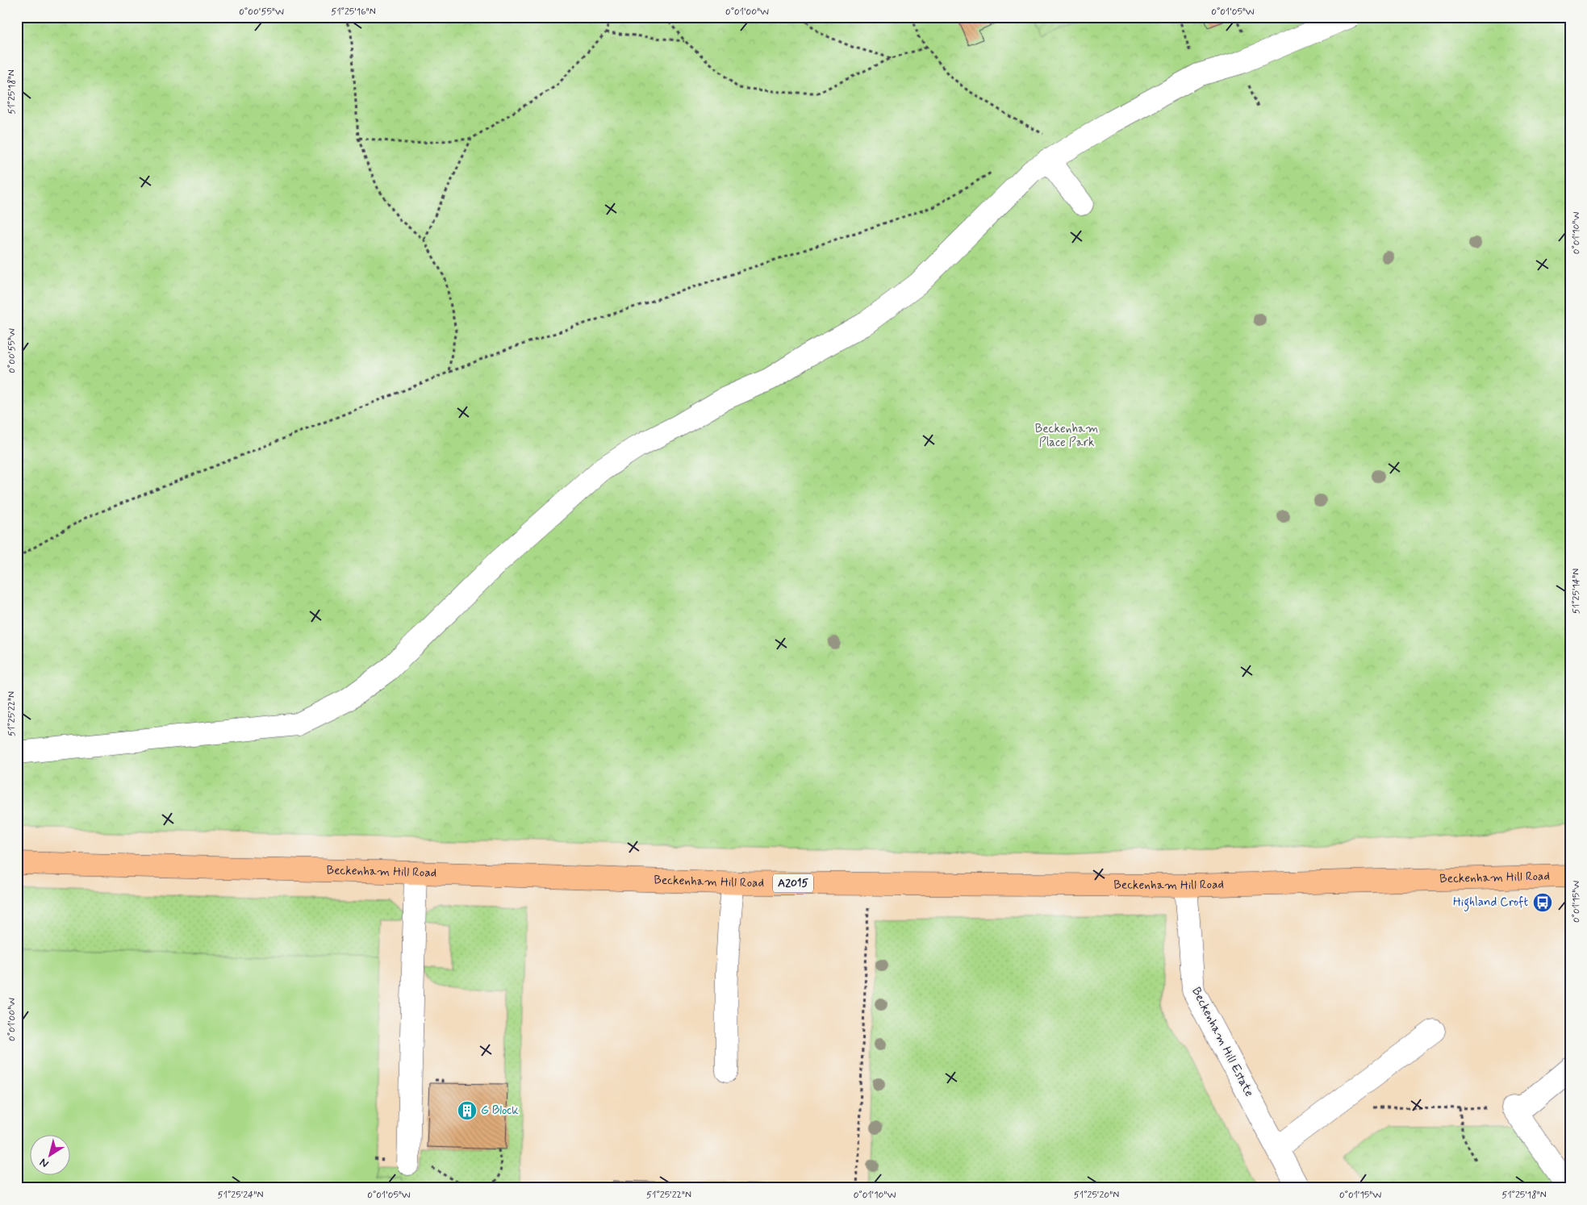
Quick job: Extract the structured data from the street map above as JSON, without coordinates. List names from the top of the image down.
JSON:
{
  "streets": {
    "main road": ["Beckenham Hill Road", "A2015"],
    "street": ["Beckenham Hill Estate"]
  },
  "crossings": [
    ["Beckenham Hill Road", "Beckenham Hill Estate"]
  ],
  "parks": ["Beckenham Place Park"],
  "places": {
    "bus stop": ["Highland Croft"],
    "building": ["G Block"]
  },
  "north": "bottom left",
  "coordinates": [
    "0°00'55\"W",
    "51°25'16\"N",
    "0°01'00\"W",
    "0°01'05\"W",
    "51°25'18\"N",
    "0°01'10\"W",
    "51°25'14\"N",
    "51°25'22\"N",
    "0°01'15\"W",
    "51°25'24\"N",
    "51°25'20\"N"
  ]
}
